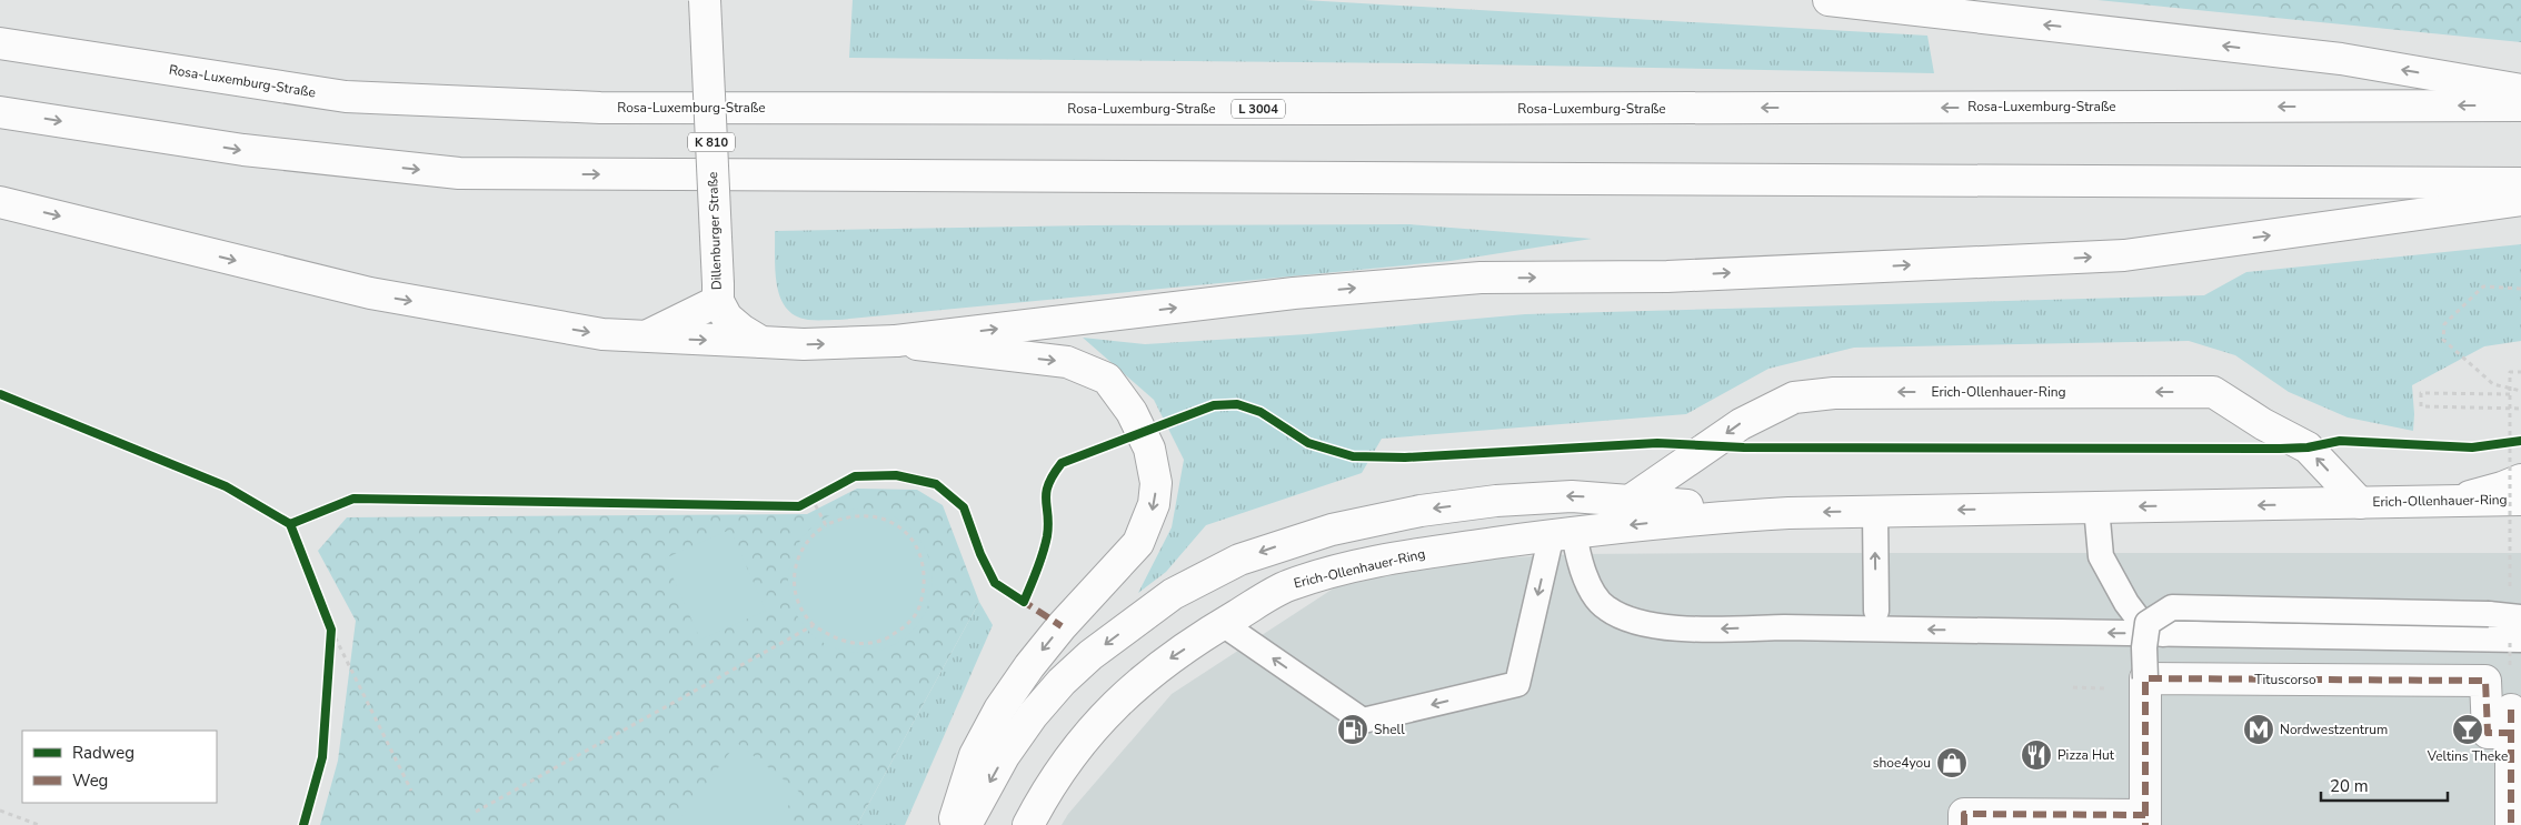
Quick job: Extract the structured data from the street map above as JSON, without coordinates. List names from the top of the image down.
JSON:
{
  "streets": {
    "main road": [
      "Rosa-Luxemburg-Straße",
      "L 3004",
      "K 810",
      "Dillenburger Straße",
      "Erich-Ollenhauer-Ring",
      "Tituscorso"
    ]
  },
  "places": {
    "fuel station": ["Shell"],
    "metro station": ["Nordwestzentrum"],
    "bar": ["Veltins Theke"],
    "restaurant": ["Pizza Hut"],
    "shop": ["shoe4you"]
  },
  "legend": ["Radweg", "Weg"],
  "scale_bar": "20 m"
}
